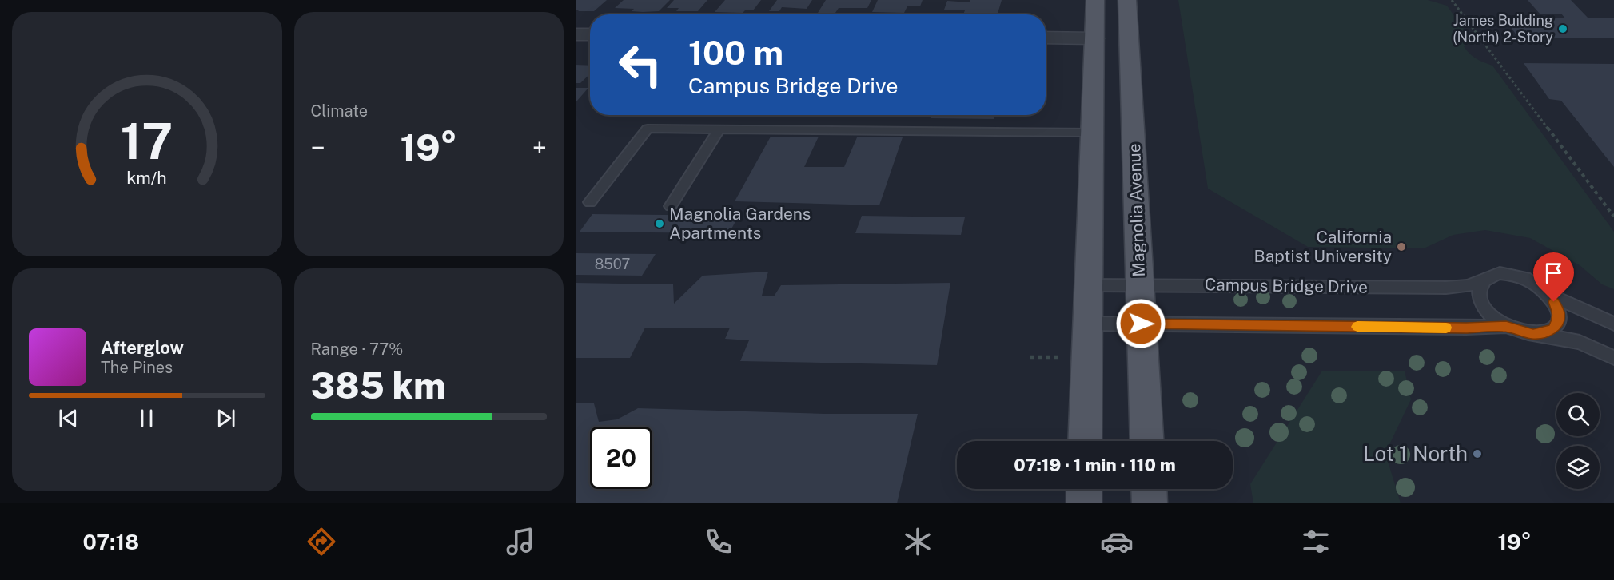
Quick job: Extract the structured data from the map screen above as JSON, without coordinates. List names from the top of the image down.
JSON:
{
  "streets": {
    "main road": ["Magnolia Avenue"],
    "lane": ["Campus Bridge Drive"]
  },
  "crossings": [
    ["Magnolia Avenue", "Campus Bridge Drive"]
  ],
  "places": [
    "James Building (North) 2-Story",
    "Magnolia Gardens Apartments",
    "California Baptist University",
    "Lot 1 North"
  ],
  "house_numbers": ["8507"],
  "page": {
    "tile": [
      "Climate",
      ["Range · 77%", "385 km"]
    ],
    "turn": ["100 m", "Campus Bridge Drive"],
    "heat": ["−", "19°", "+"],
    "song": ["Afterglow", "The Pines"],
    "limit": "20",
    "trip": "07:19 · 1 min · 110 m",
    "tabs": ["07:18", "19°"],
    "gauge": ["17", "km/h"]
  }
}
